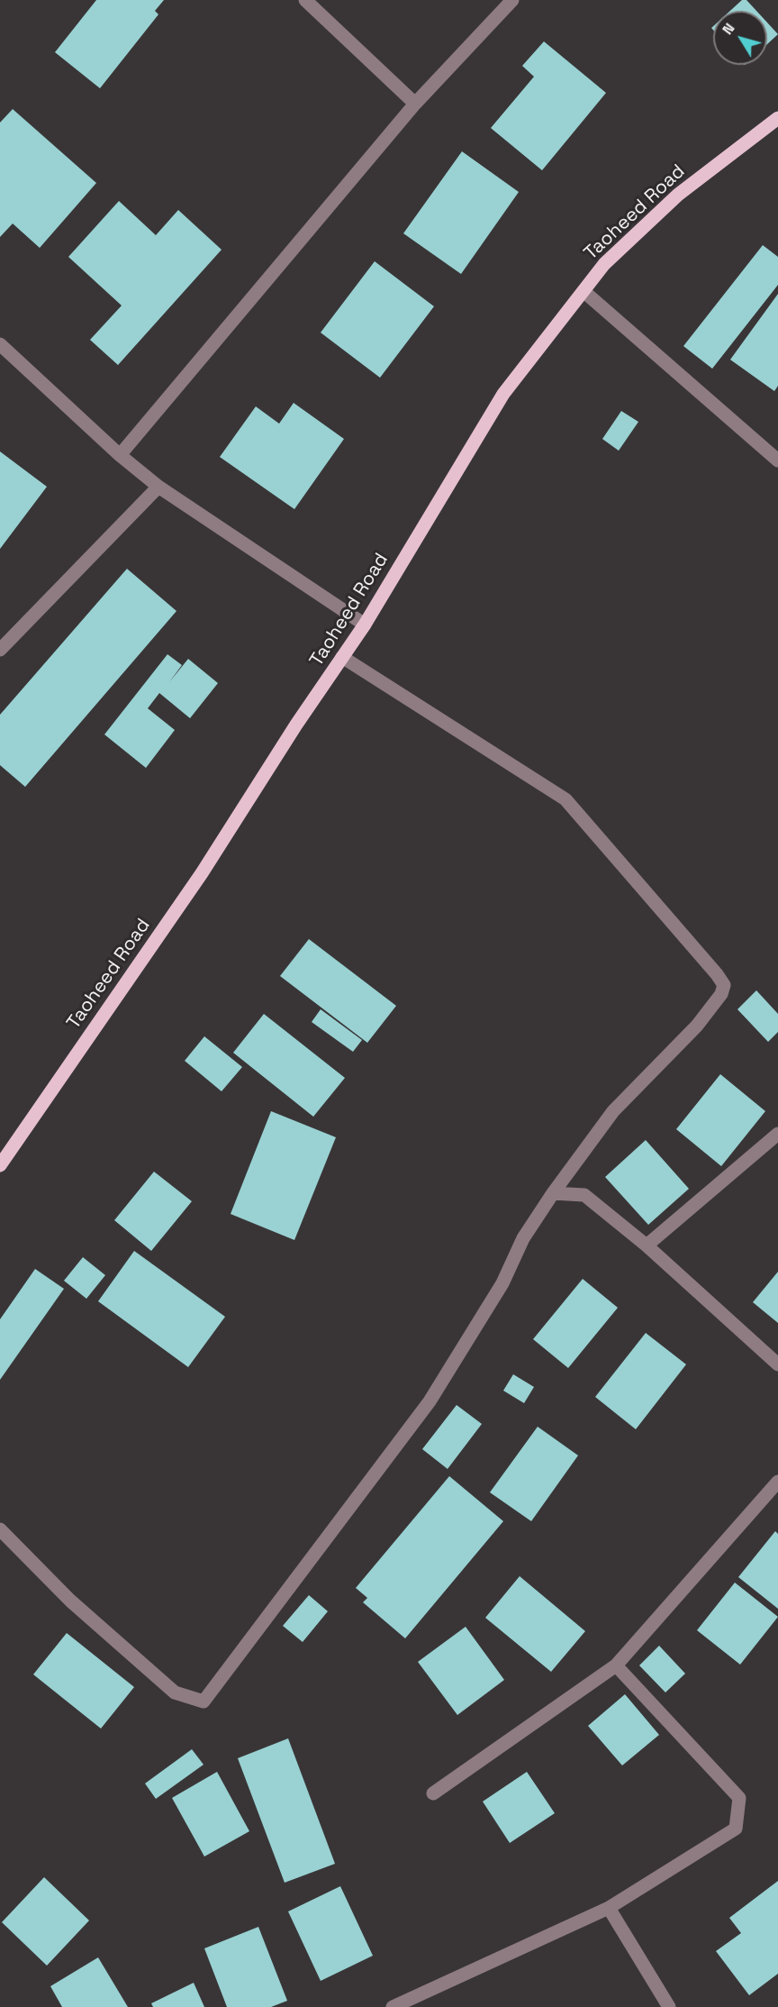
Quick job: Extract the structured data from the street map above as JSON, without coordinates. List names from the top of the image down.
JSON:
{
  "streets": {
    "main road": ["Taoheed Road"]
  },
  "north": "top left"
}
